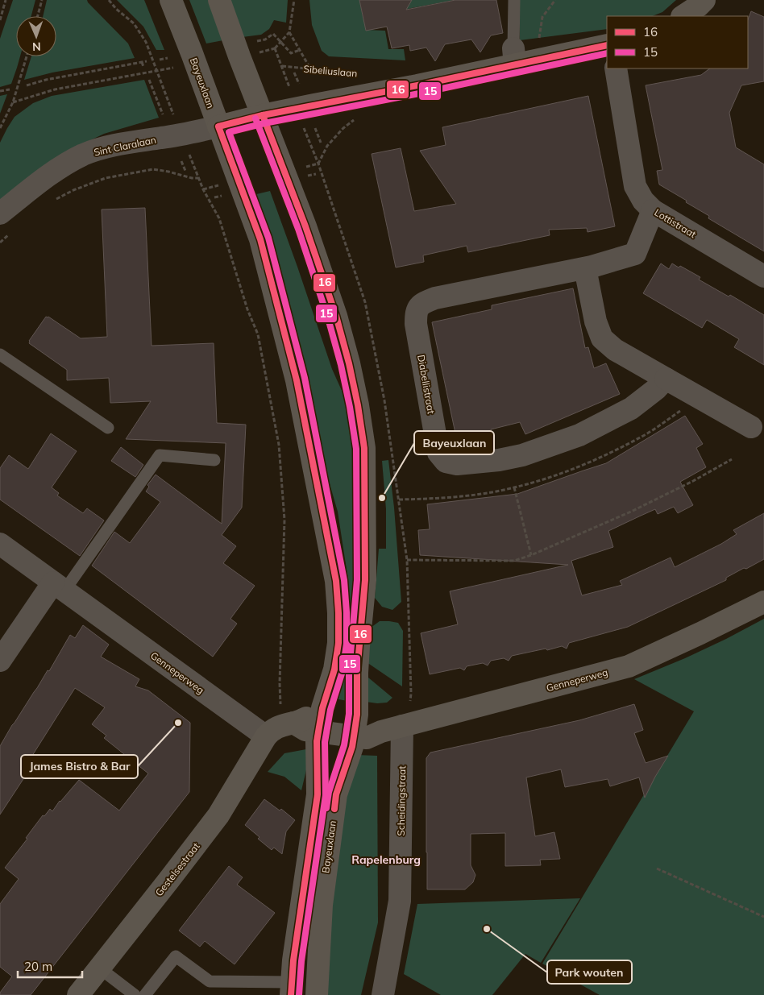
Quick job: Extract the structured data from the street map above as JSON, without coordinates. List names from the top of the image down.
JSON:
{
  "streets": {
    "main road": ["Bayeuxlaan", "Genneperweg", "Gestelsestraat"],
    "street": [
      "Sint Claralaan",
      "Lottistraat",
      "Diabellistraat",
      "Scheidingstraat"
    ],
    "path": ["Sibeliuslaan"]
  },
  "crossings": [
    ["Bayeuxlaan", "Sint Claralaan"],
    ["Bayeuxlaan", "Genneperweg"],
    ["Lottistraat", "Diabellistraat"],
    ["Genneperweg", "Scheidingstraat"],
    ["Genneperweg", "Gestelsestraat"]
  ],
  "districts": ["Rapelenburg"],
  "places": ["Bayeuxlaan", "James Bistro & Bar", "Park wouten"],
  "lines": ["transit line 16", "transit line 15"],
  "legend": ["16", "15"],
  "scale_bar": "20 m",
  "north": "bottom"
}
